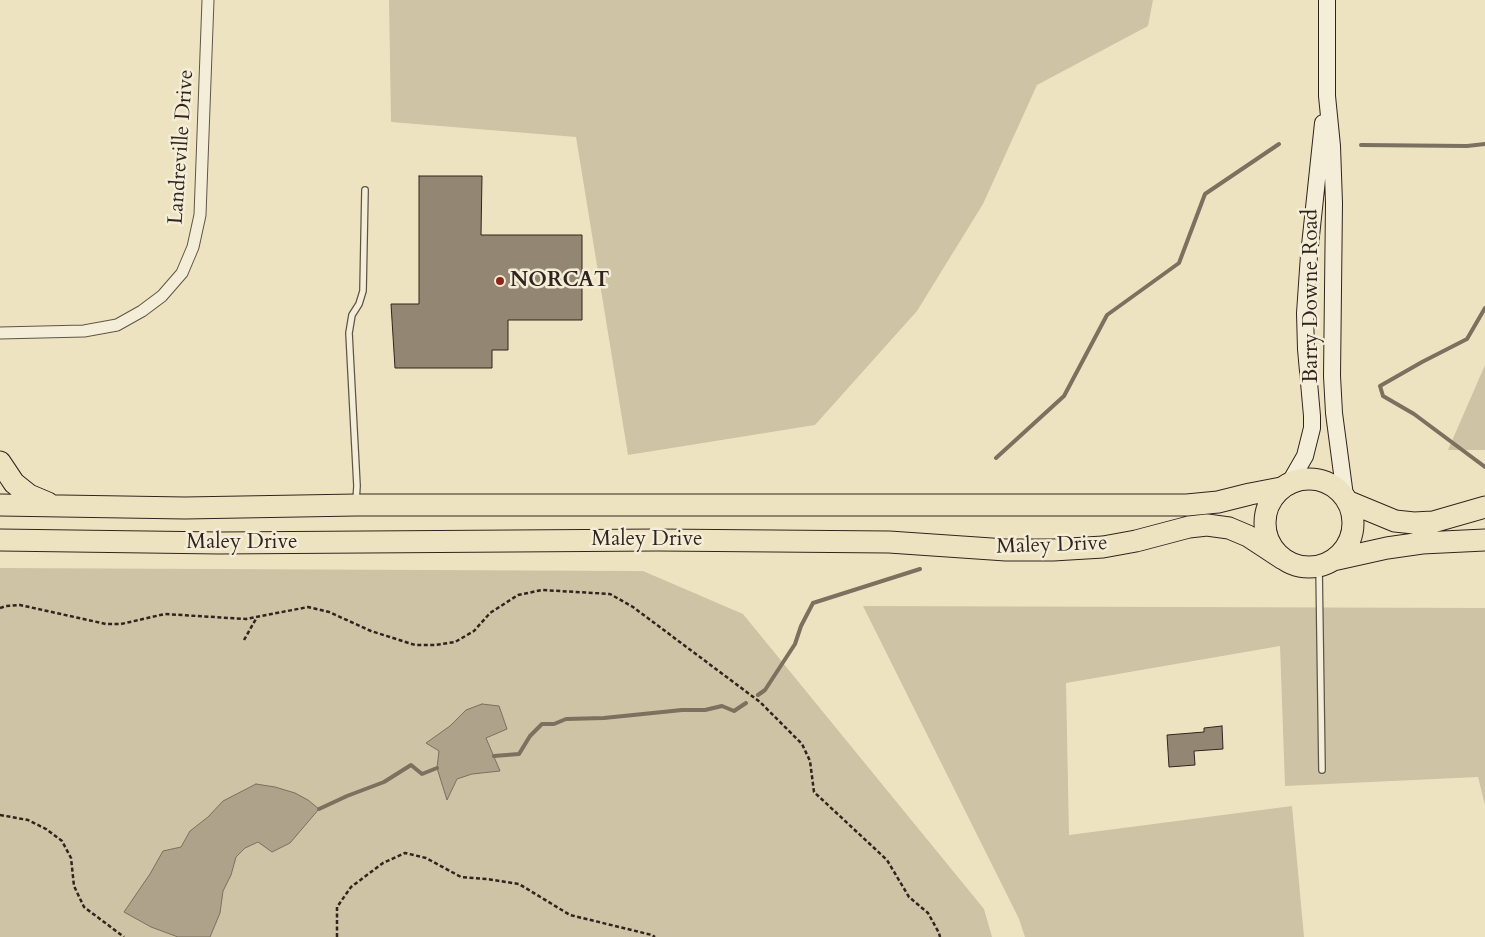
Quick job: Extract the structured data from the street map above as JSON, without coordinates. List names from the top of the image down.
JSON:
{
  "streets": {
    "highway": ["Maley Drive"],
    "main road": ["Barry Downe Road"],
    "street": ["Landreville Drive"]
  },
  "crossings": [
    ["Barry Downe Road", "Maley Drive"]
  ],
  "places": ["NORCAT"]
}
